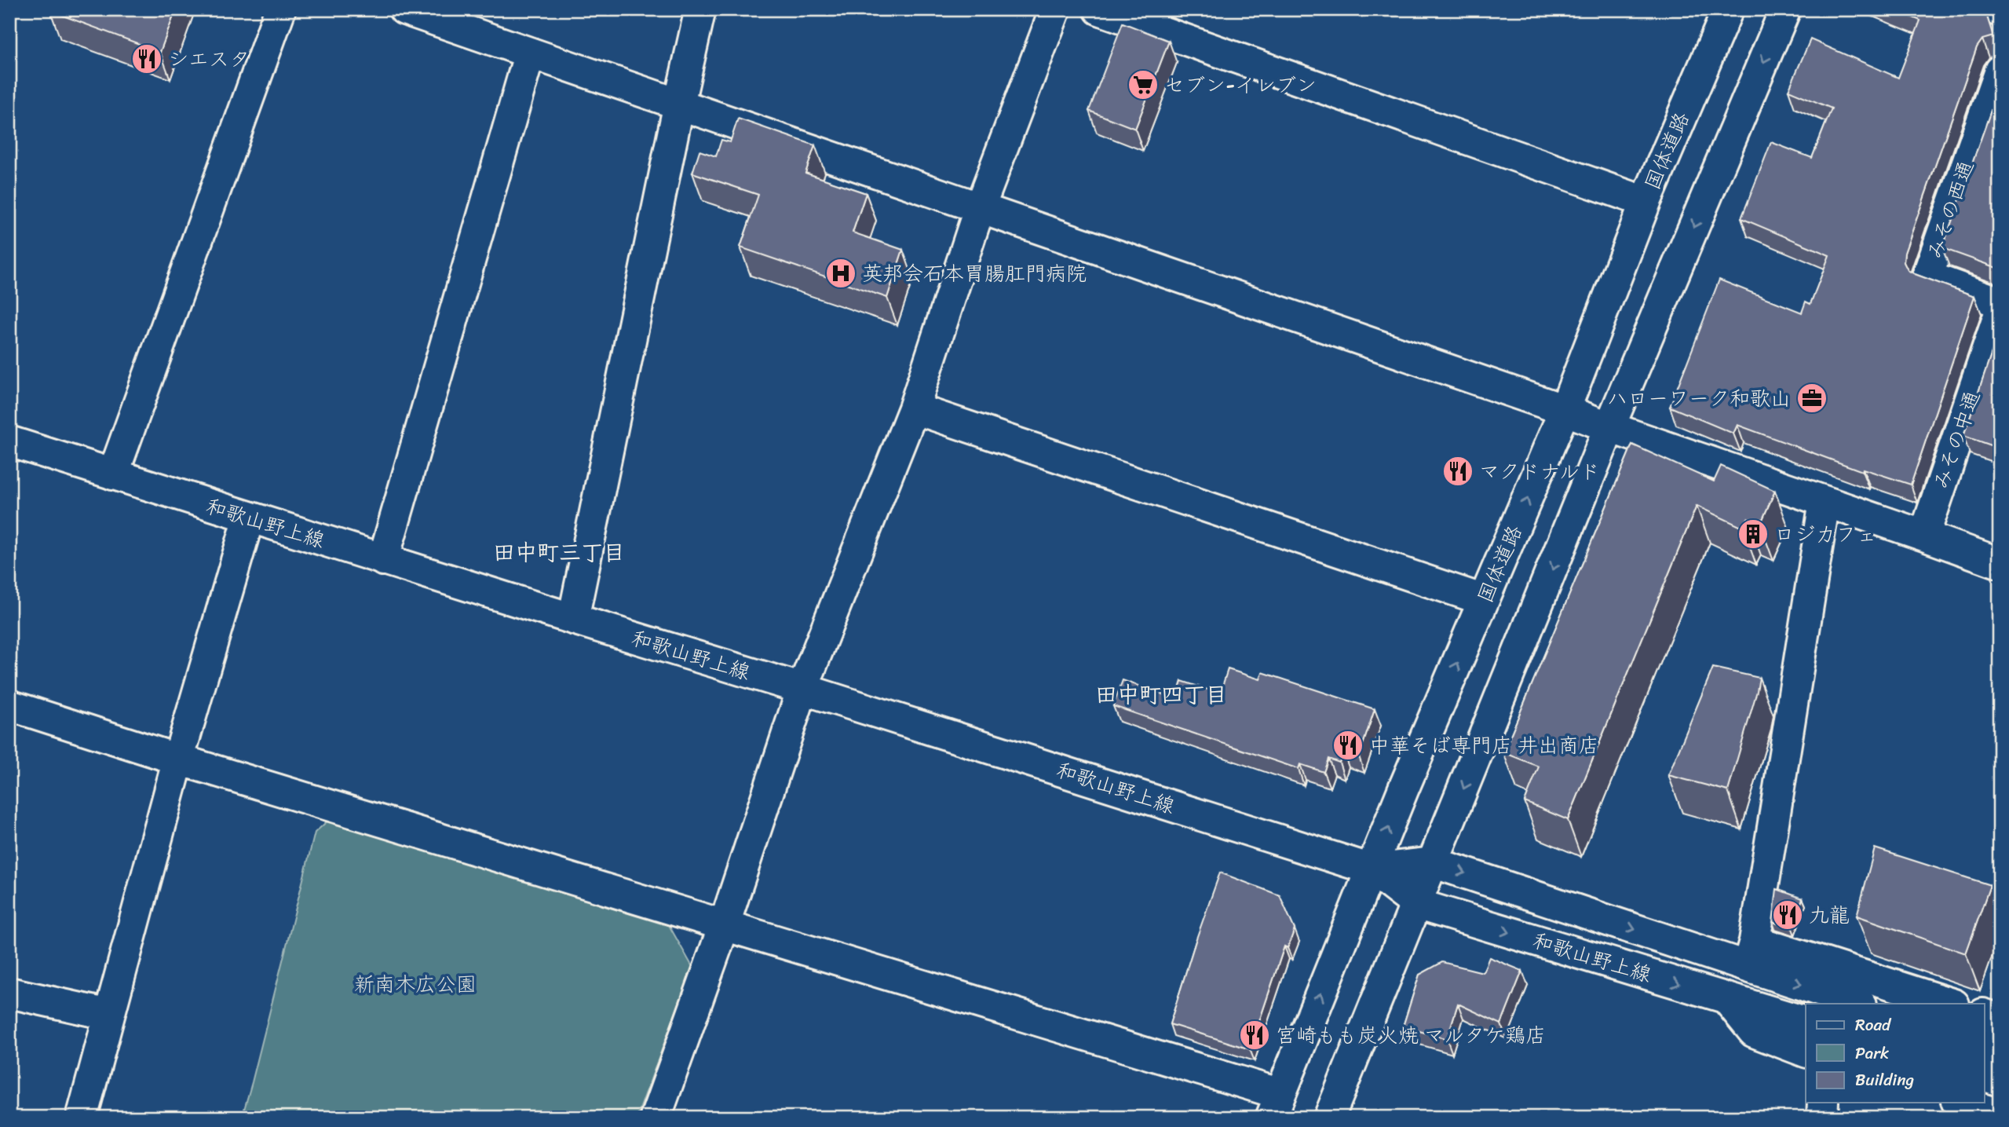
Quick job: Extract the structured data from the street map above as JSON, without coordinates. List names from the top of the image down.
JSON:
{
  "streets": {
    "street": [
      "国体道路",
      "みその西通",
      "みその中通",
      "和歌山野上線"
    ]
  },
  "crossings": [
    ["国体道路", "和歌山野上線"]
  ],
  "districts": ["田中町三丁目", "田中町四丁目"],
  "parks": ["新南木広公園"],
  "places": {
    "restaurant": [
      "シエスタ",
      "マクドナルド",
      "中華そば専門店 井出商店",
      "九龍",
      "宮崎もも炭火焼 マルタケ鶏店"
    ],
    "supermarket": ["セブン-イレブン"],
    "hospital": ["英邦会石本胃腸肛門病院"],
    "office": ["ハローワーク和歌山"],
    "building": ["ロジカフェ"]
  },
  "legend": ["Road", "Park", "Building"]
}
